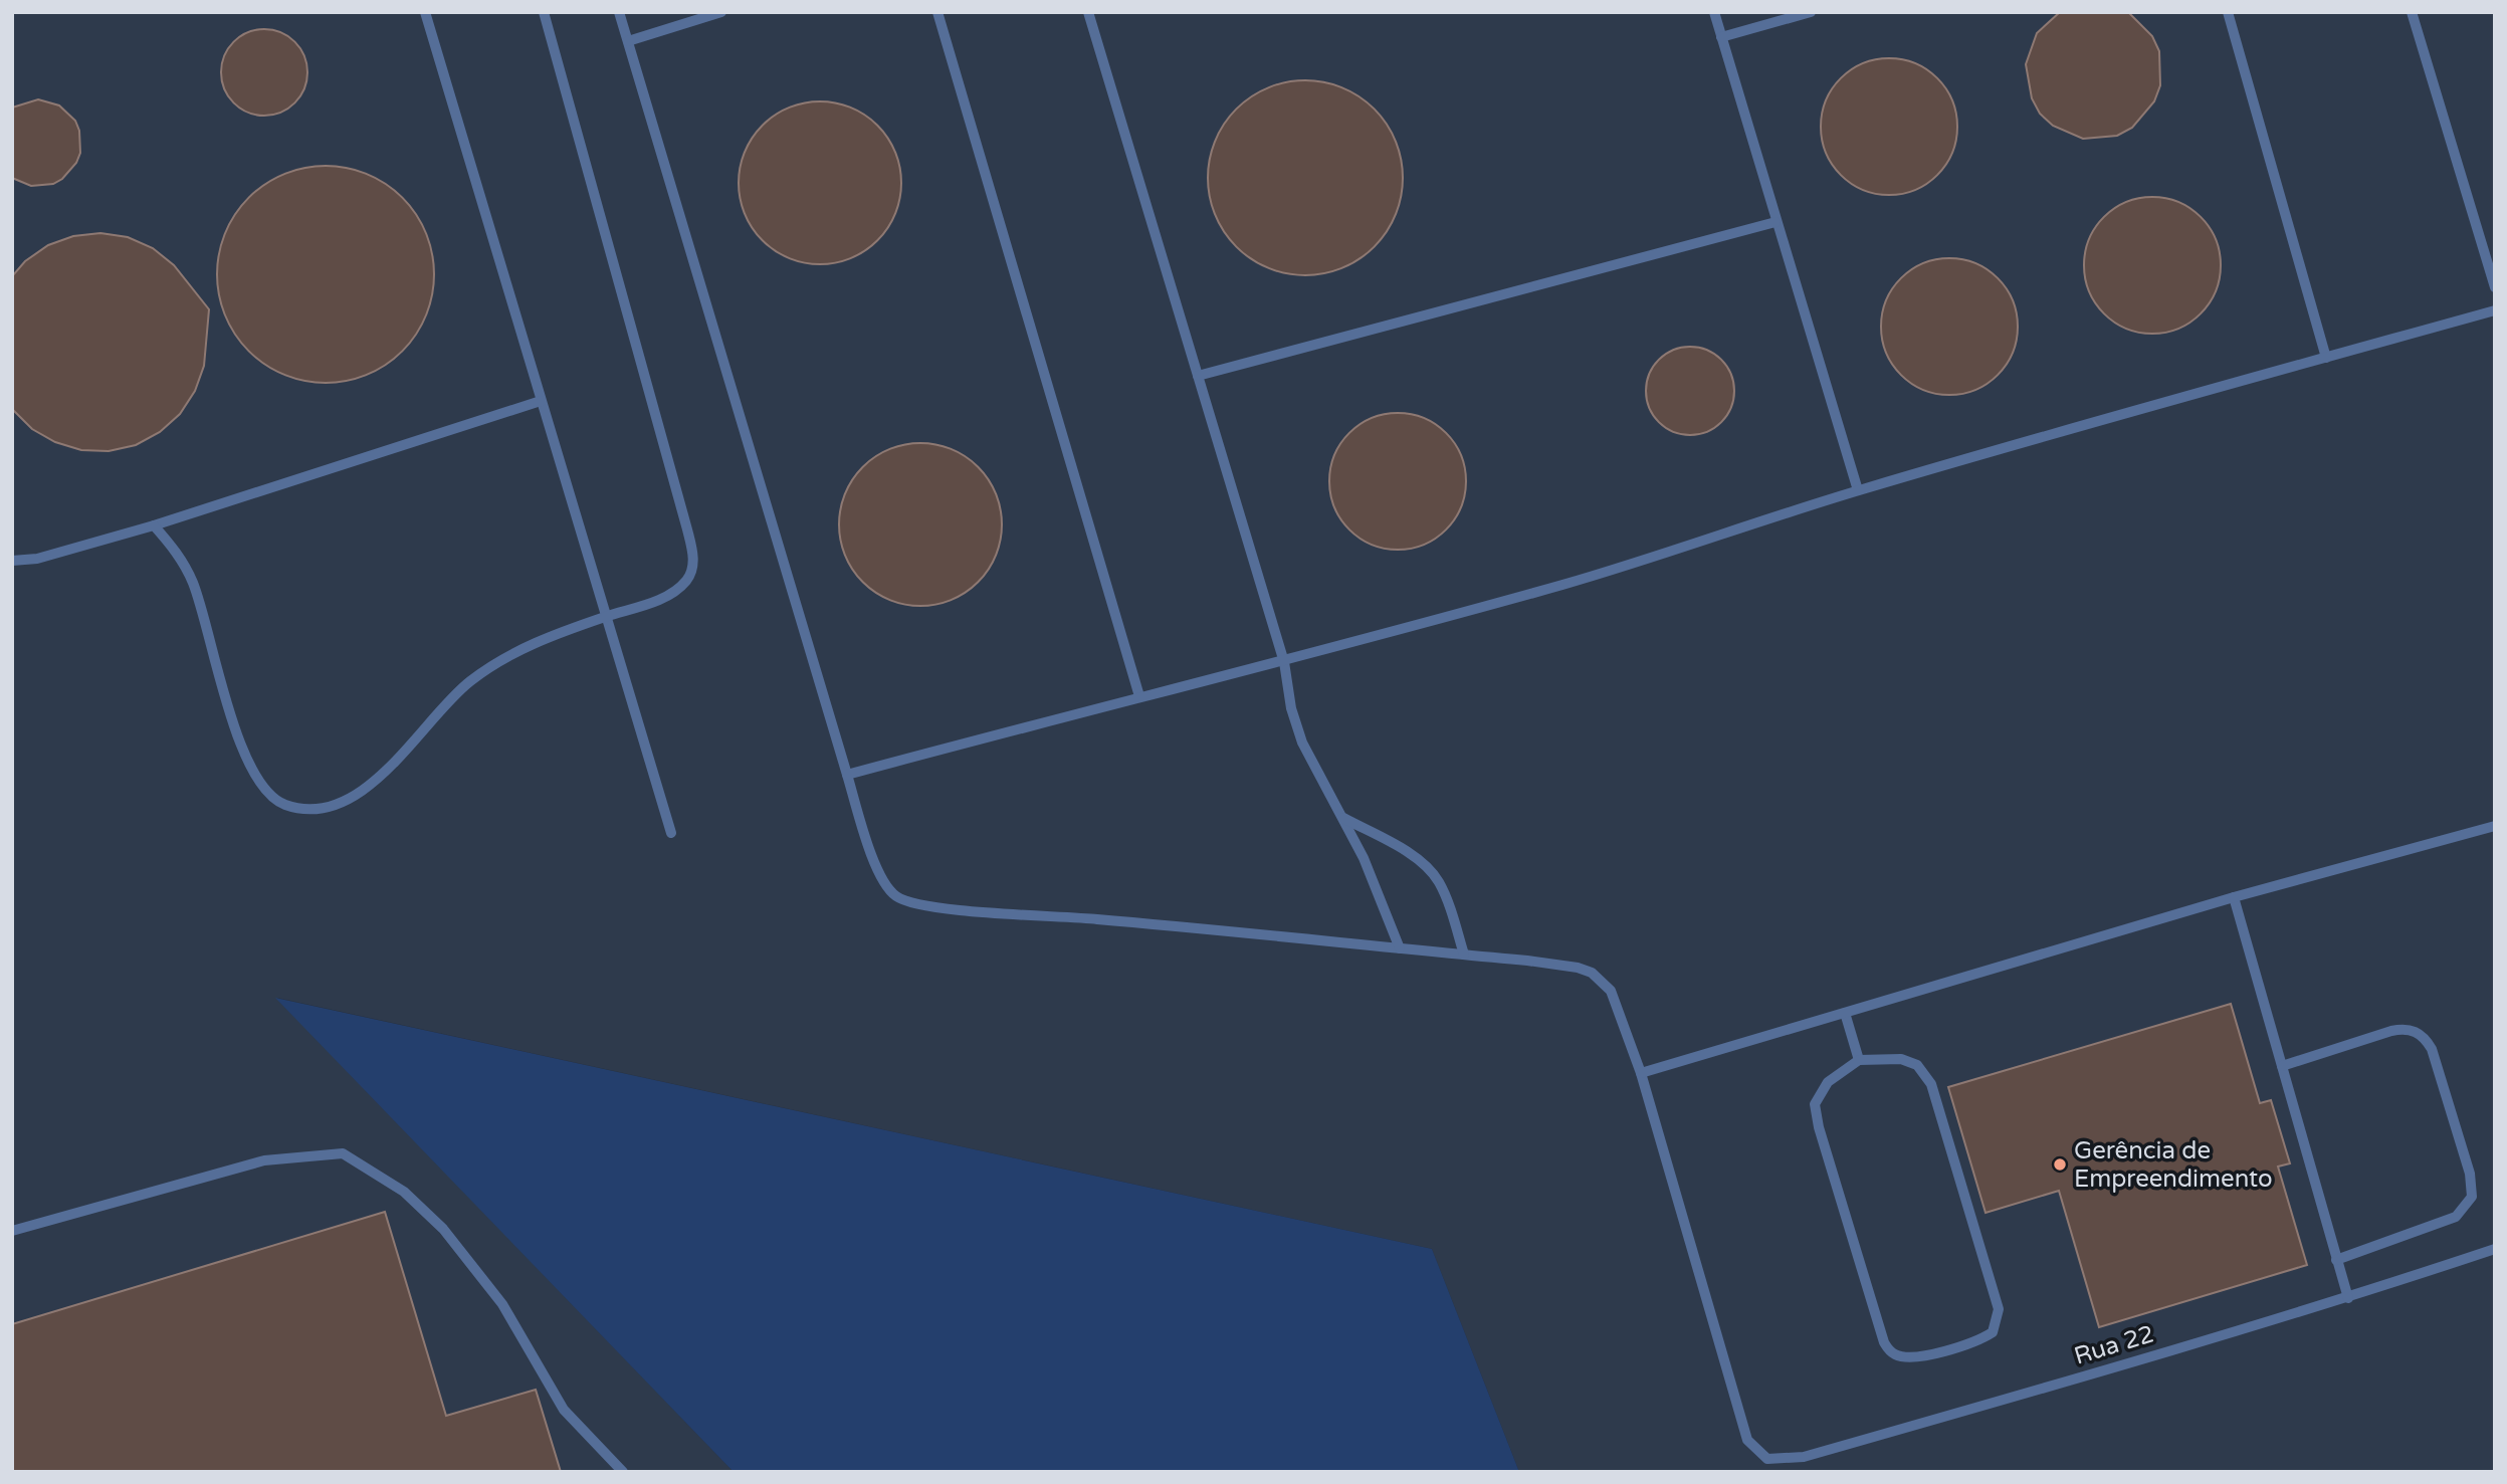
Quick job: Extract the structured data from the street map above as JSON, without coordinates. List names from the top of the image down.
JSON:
{
  "streets": {
    "lane": ["Rua 22"]
  },
  "places": ["Gerência de Empreendimento"]
}
